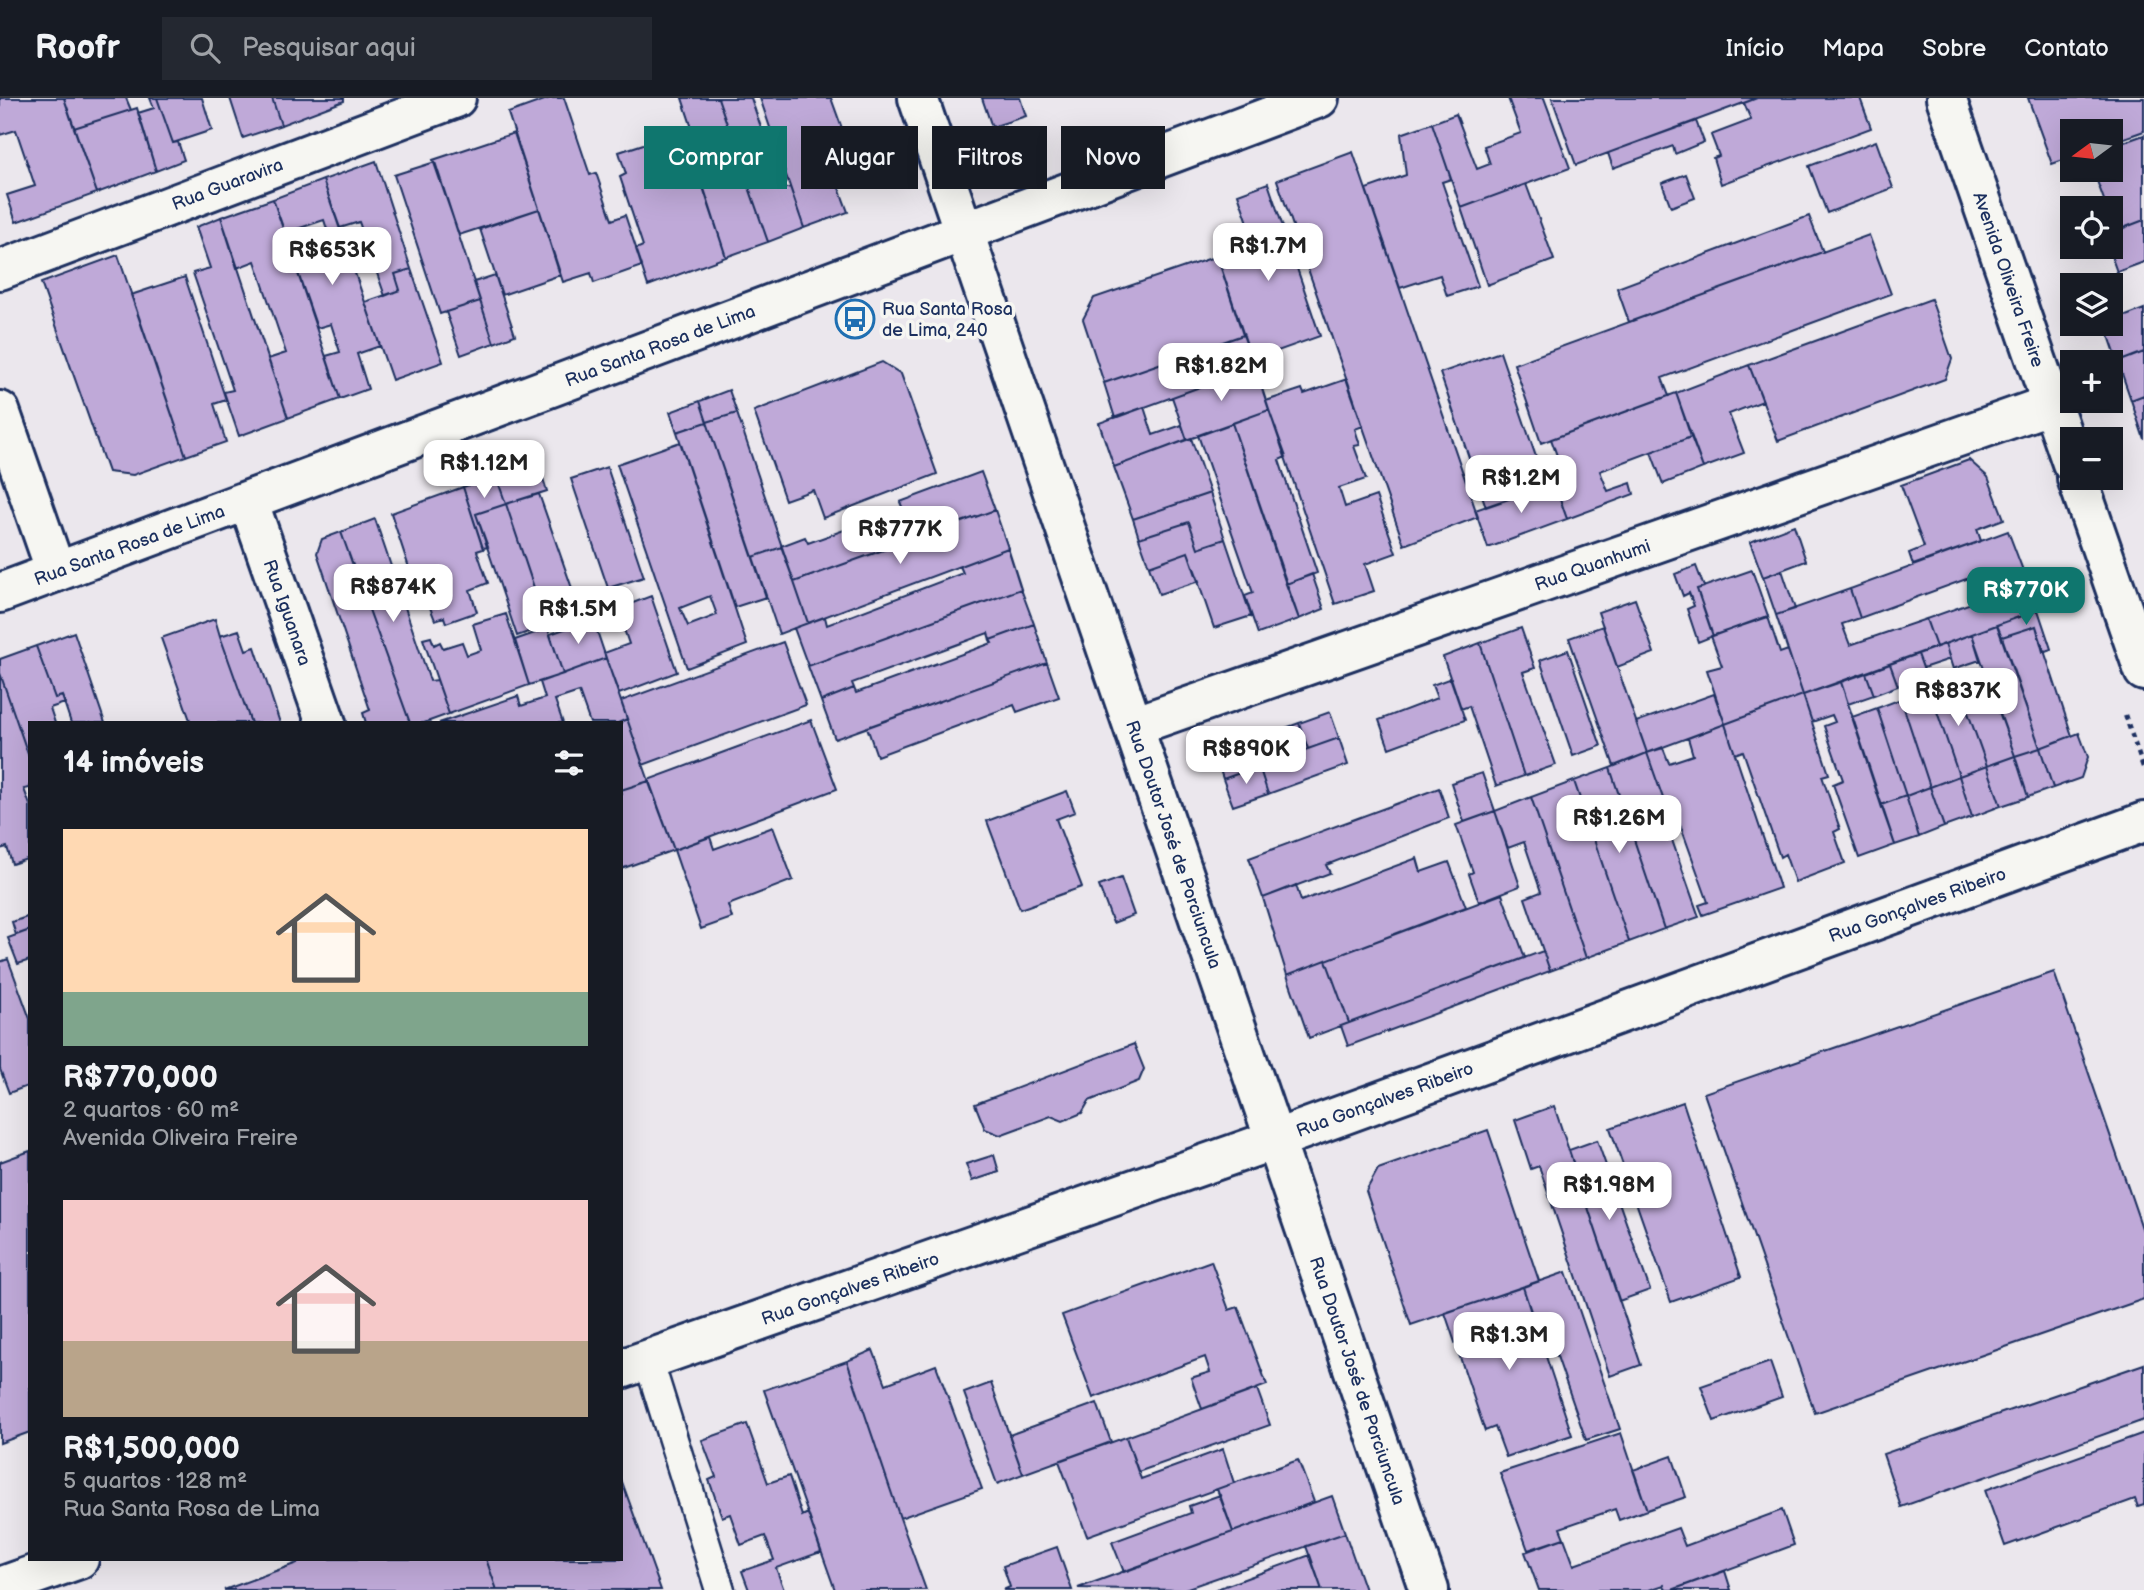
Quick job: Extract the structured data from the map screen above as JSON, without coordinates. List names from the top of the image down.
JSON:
{
  "streets": {
    "street": [
      "Rua Guaravira",
      "Avenida Oliveira Freire",
      "Rua Santa Rosa de Lima",
      "Rua Quanhumi",
      "Rua Iguanara",
      "Rua Doutor José de Porciuncula",
      "Rua Gonçalves Ribeiro"
    ]
  },
  "crossings": [
    ["Avenida Oliveira Freire", "Rua Quanhumi"],
    ["Rua Santa Rosa de Lima", "Rua Iguanara"],
    ["Rua Santa Rosa de Lima", "Rua Doutor José de Porciuncula"],
    ["Rua Quanhumi", "Rua Doutor José de Porciuncula"],
    ["Rua Doutor José de Porciuncula", "Rua Gonçalves Ribeiro"]
  ],
  "places": {
    "bus stop": ["Rua Santa Rosa de Lima, 240"]
  },
  "north": "left",
  "page": {
    "header": "Roofr",
    "search": "Pesquisar aqui",
    "nav": [
      "Início",
      "Mapa",
      "Sobre",
      "Contato"
    ],
    "map_buttons": ["+", "−"],
    "chip": [
      "Comprar",
      "Alugar",
      "Filtros",
      "Novo"
    ],
    "price": [
      "R$1.7M",
      "R$653K",
      "R$1.82M",
      "R$1.12M",
      "R$1.2M",
      "R$777K",
      "R$874K",
      "R$770K",
      "R$1.5M",
      "R$837K",
      "R$890K",
      "R$1.26M",
      "R$1.98M",
      "R$1.3M"
    ],
    "heading": "14 imóveis",
    "list": [
      {
        "name": "R$770,000",
        "note": "2 quartos · 60 m² · Avenida Oliveira Freire"
      },
      {
        "name": "R$1,500,000",
        "note": "5 quartos · 128 m² · Rua Santa Rosa de Lima"
      }
    ]
  }
}
